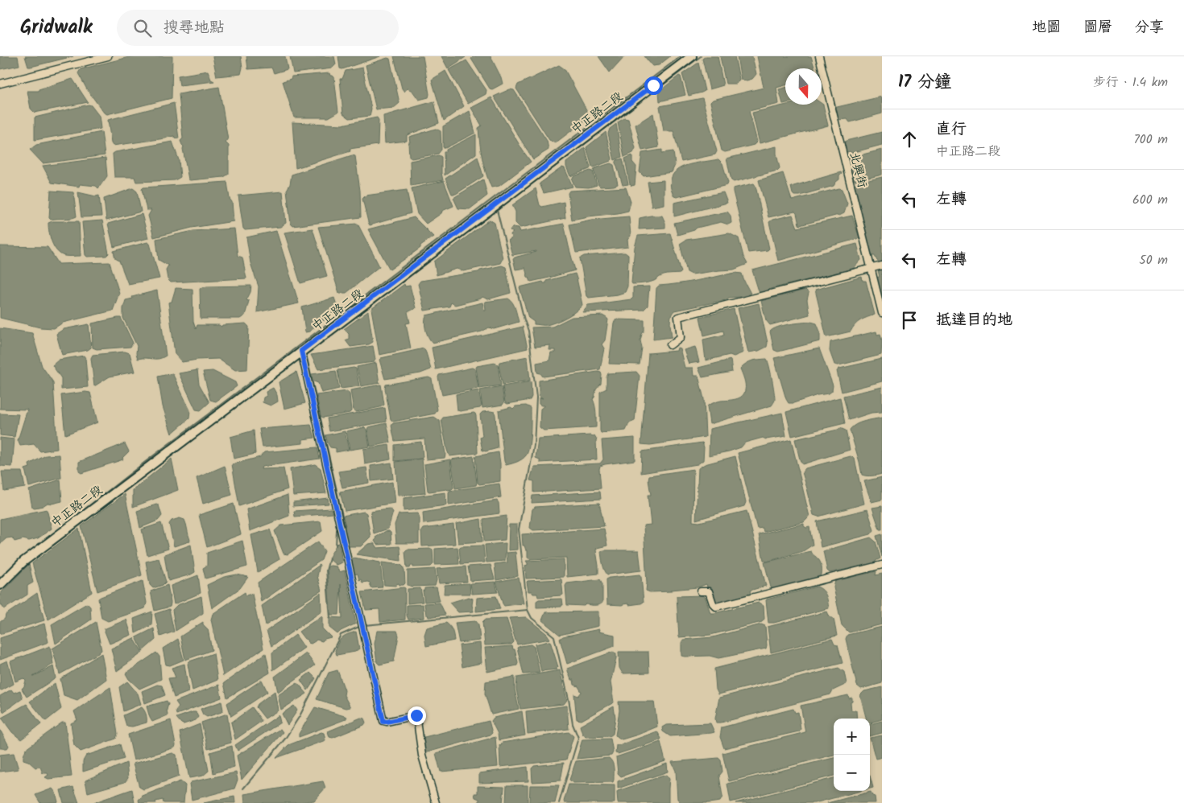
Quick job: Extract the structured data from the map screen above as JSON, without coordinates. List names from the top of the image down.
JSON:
{
  "streets": {
    "main road": ["中正路二段"],
    "street": ["北興街"]
  },
  "north": "bottom",
  "page": {
    "header": "Gridwalk",
    "search": "搜尋地點",
    "nav": ["地圖", "圖層", "分享"],
    "heading": ["17 分鐘", "步行 · 1.4 km"],
    "list": [
      ["直行", "中正路二段", "700 m"],
      ["左轉", "600 m"],
      ["左轉", "50 m"],
      "抵達目的地"
    ],
    "map_buttons": ["+", "−"]
  }
}
